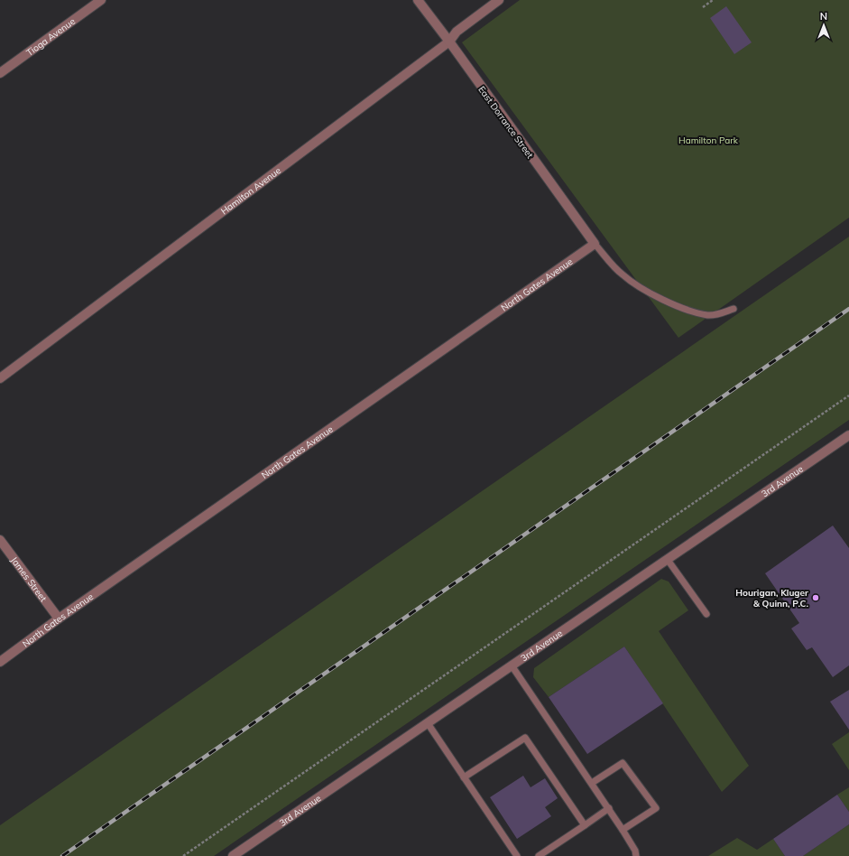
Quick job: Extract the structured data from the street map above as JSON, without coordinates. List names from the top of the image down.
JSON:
{
  "streets": {
    "street": [
      "Tioga Avenue",
      "East Dorrance Street",
      "Hamilton Avenue",
      "North Gates Avenue",
      "3rd Avenue",
      "James Street"
    ]
  },
  "crossings": [
    ["East Dorrance Street", "Hamilton Avenue"],
    ["East Dorrance Street", "North Gates Avenue"],
    ["North Gates Avenue", "James Street"]
  ],
  "parks": ["Hamilton Park"],
  "places": ["Hourigan, Kluger & Quinn, P.C."],
  "north": "top"
}
